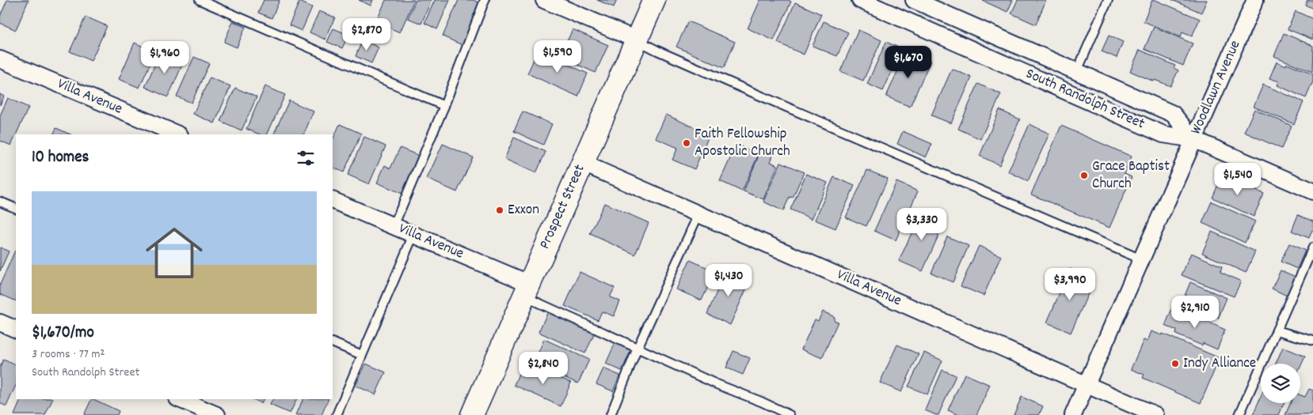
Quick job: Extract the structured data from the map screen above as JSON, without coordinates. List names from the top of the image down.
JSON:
{
  "streets": {
    "main road": ["Prospect Street"],
    "street": ["Woodlawn Avenue", "Villa Avenue", "South Randolph Street"]
  },
  "crossings": [
    ["Woodlawn Avenue", "Villa Avenue"],
    ["Woodlawn Avenue", "South Randolph Street"],
    ["Villa Avenue", "Prospect Street"]
  ],
  "places": [
    "Faith Fellowship Apostolic Church",
    "Grace Baptist Church",
    "Exxon",
    "Indy Alliance"
  ],
  "page": {
    "price": [
      "$2,870",
      "$1,590",
      "$1,960",
      "$1,670",
      "$1,540",
      "$3,330",
      "$1,430",
      "$3,990",
      "$2,910",
      "$2,840"
    ],
    "heading": "10 homes",
    "list": [
      {
        "name": "$1,670/mo",
        "note": "3 rooms · 77 m² · South Randolph Street"
      }
    ]
  }
}
